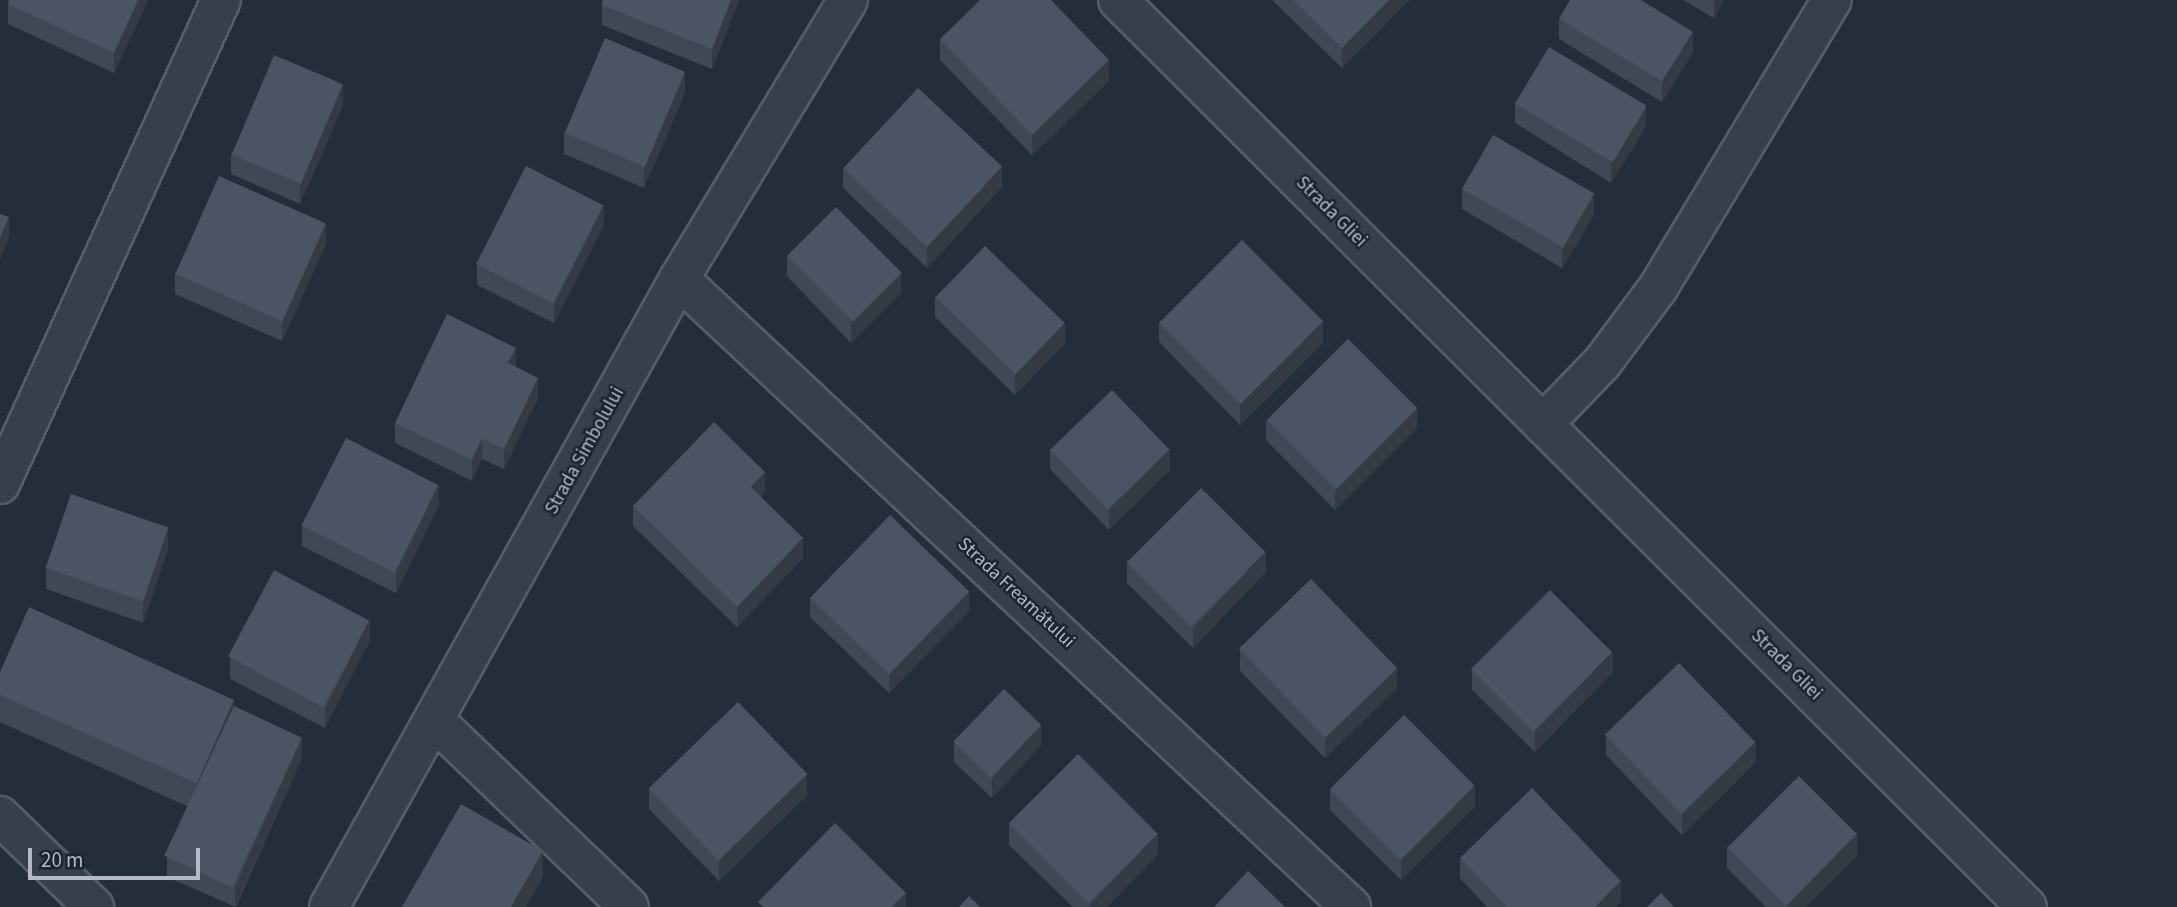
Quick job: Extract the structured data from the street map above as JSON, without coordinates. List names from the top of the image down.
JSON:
{
  "streets": {
    "street": ["Strada Gliei", "Strada Simbolului", "Strada Freamătului"]
  },
  "crossings": [
    ["Strada Simbolului", "Strada Freamătului"]
  ],
  "scale_bar": "20 m"
}
